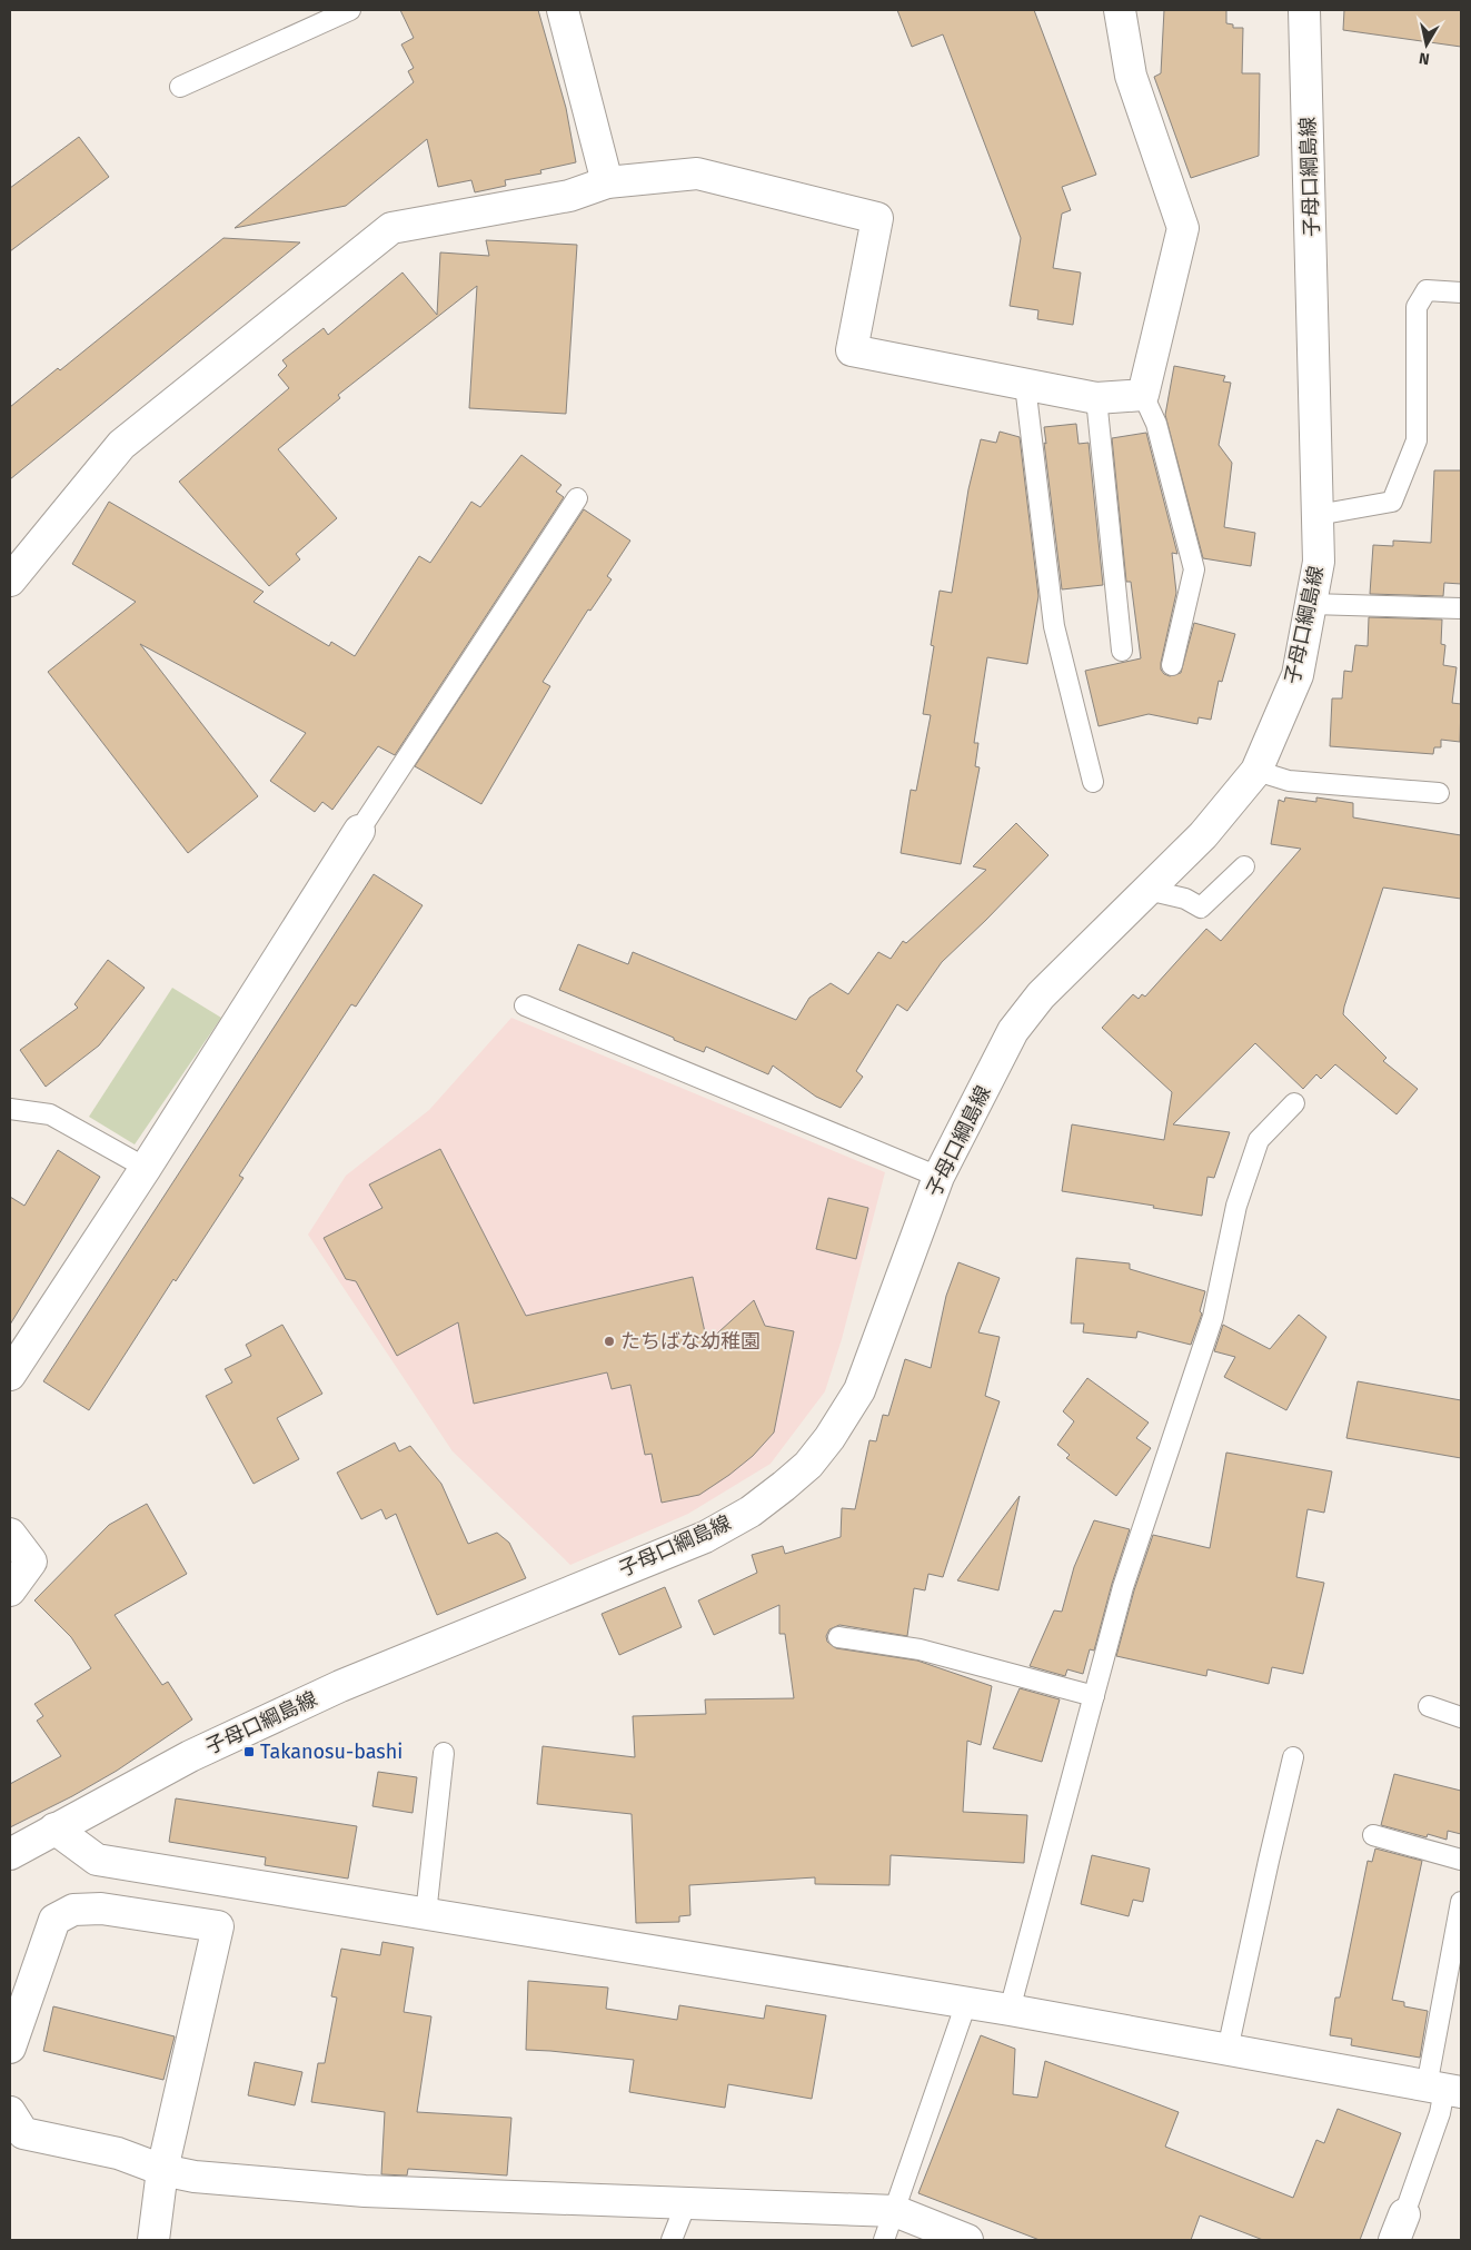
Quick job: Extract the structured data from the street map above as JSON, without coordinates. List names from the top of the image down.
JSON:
{
  "streets": {
    "street": ["子母口綱島線"]
  },
  "places": {
    "other": ["たちばな幼稚園"],
    "transit": ["Takanosu-bashi"]
  },
  "north": "bottom"
}
